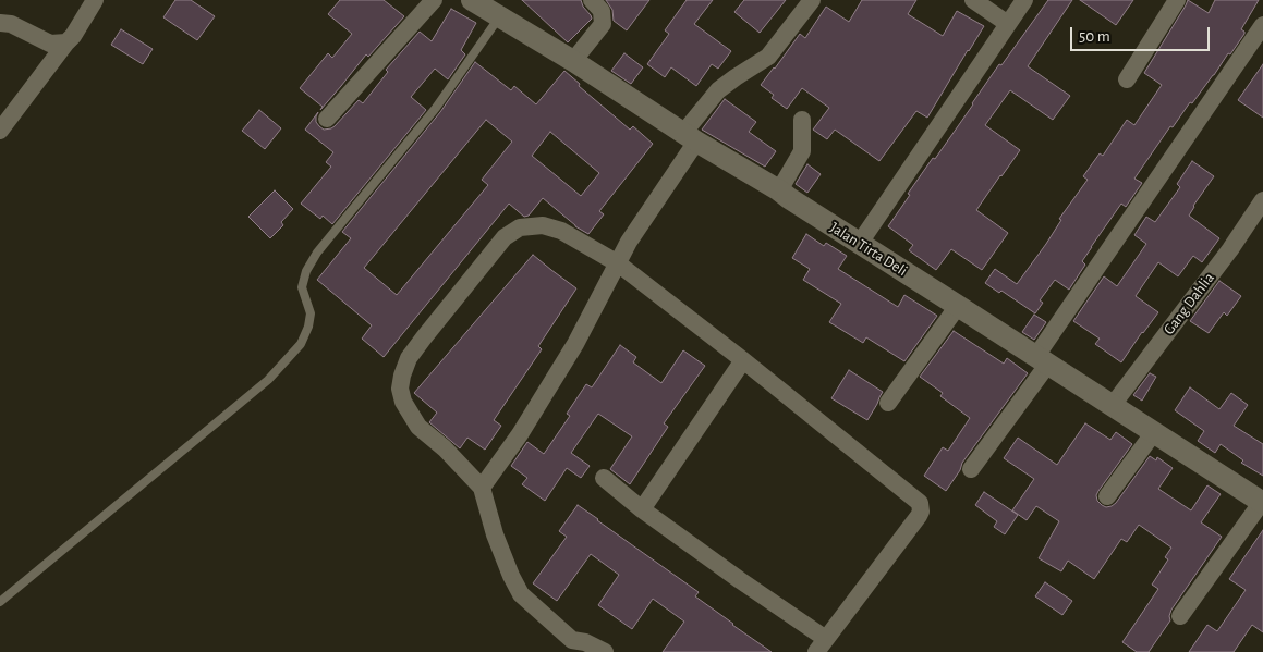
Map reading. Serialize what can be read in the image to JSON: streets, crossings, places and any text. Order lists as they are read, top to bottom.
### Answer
{
  "streets": {
    "street": ["Jalan Tirta Deli", "Gang Dahlia"]
  },
  "crossings": [
    ["Jalan Tirta Deli", "Gang Dahlia"]
  ],
  "scale_bar": "50 m"
}
